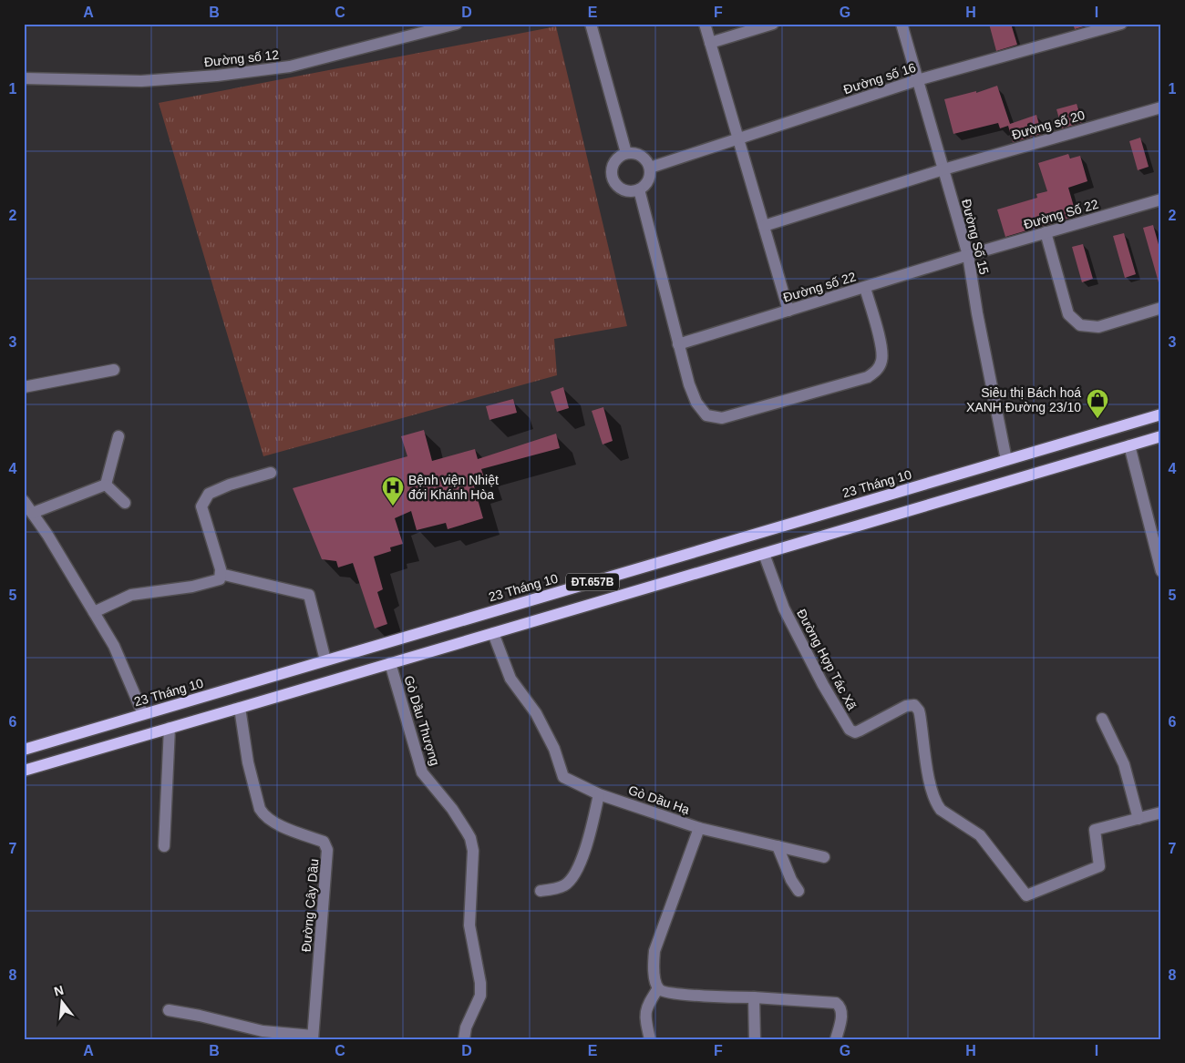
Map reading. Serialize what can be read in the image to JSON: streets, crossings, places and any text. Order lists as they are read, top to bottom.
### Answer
{
  "streets": {
    "main road": ["23 Tháng 10", "ĐT.657B"],
    "street": [
      "Đường số 12",
      "Đường số 16",
      "Đường số 20",
      "Đường Số 22",
      "Đường Số 15",
      "Đường số 22",
      "Đường Hợp Tác Xã",
      "Gò Dầu Thượng",
      "Gò Dầu Hạ",
      "Đường Cây Dầu"
    ]
  },
  "crossings": [
    ["Đường số 16", "Đường Số 15"],
    ["Đường số 20", "Đường Số 15"],
    ["Đường Số 22", "Đường Số 15"],
    ["Đường Số 22", "Đường số 22"],
    ["Đường Số 15", "Đường số 22"],
    ["Đường Số 15", "23 Tháng 10"],
    ["23 Tháng 10", "ĐT.657B"],
    ["ĐT.657B", "Đường Hợp Tác Xã"],
    ["ĐT.657B", "Gò Dầu Thượng"],
    ["ĐT.657B", "Gò Dầu Hạ"],
    ["ĐT.657B", "Đường Cây Dầu"]
  ],
  "places": {
    "shop": ["Siêu thị Bách hoá XANH Đường 23/10"],
    "hospital": ["Bệnh viện Nhiệt đới Khánh Hòa"]
  },
  "north": "top",
  "grid": {
    "columns": [
      "A",
      "B",
      "C",
      "D",
      "E",
      "F",
      "G",
      "H",
      "I"
    ],
    "rows": [
      "1",
      "2",
      "3",
      "4",
      "5",
      "6",
      "7",
      "8"
    ]
  }
}
